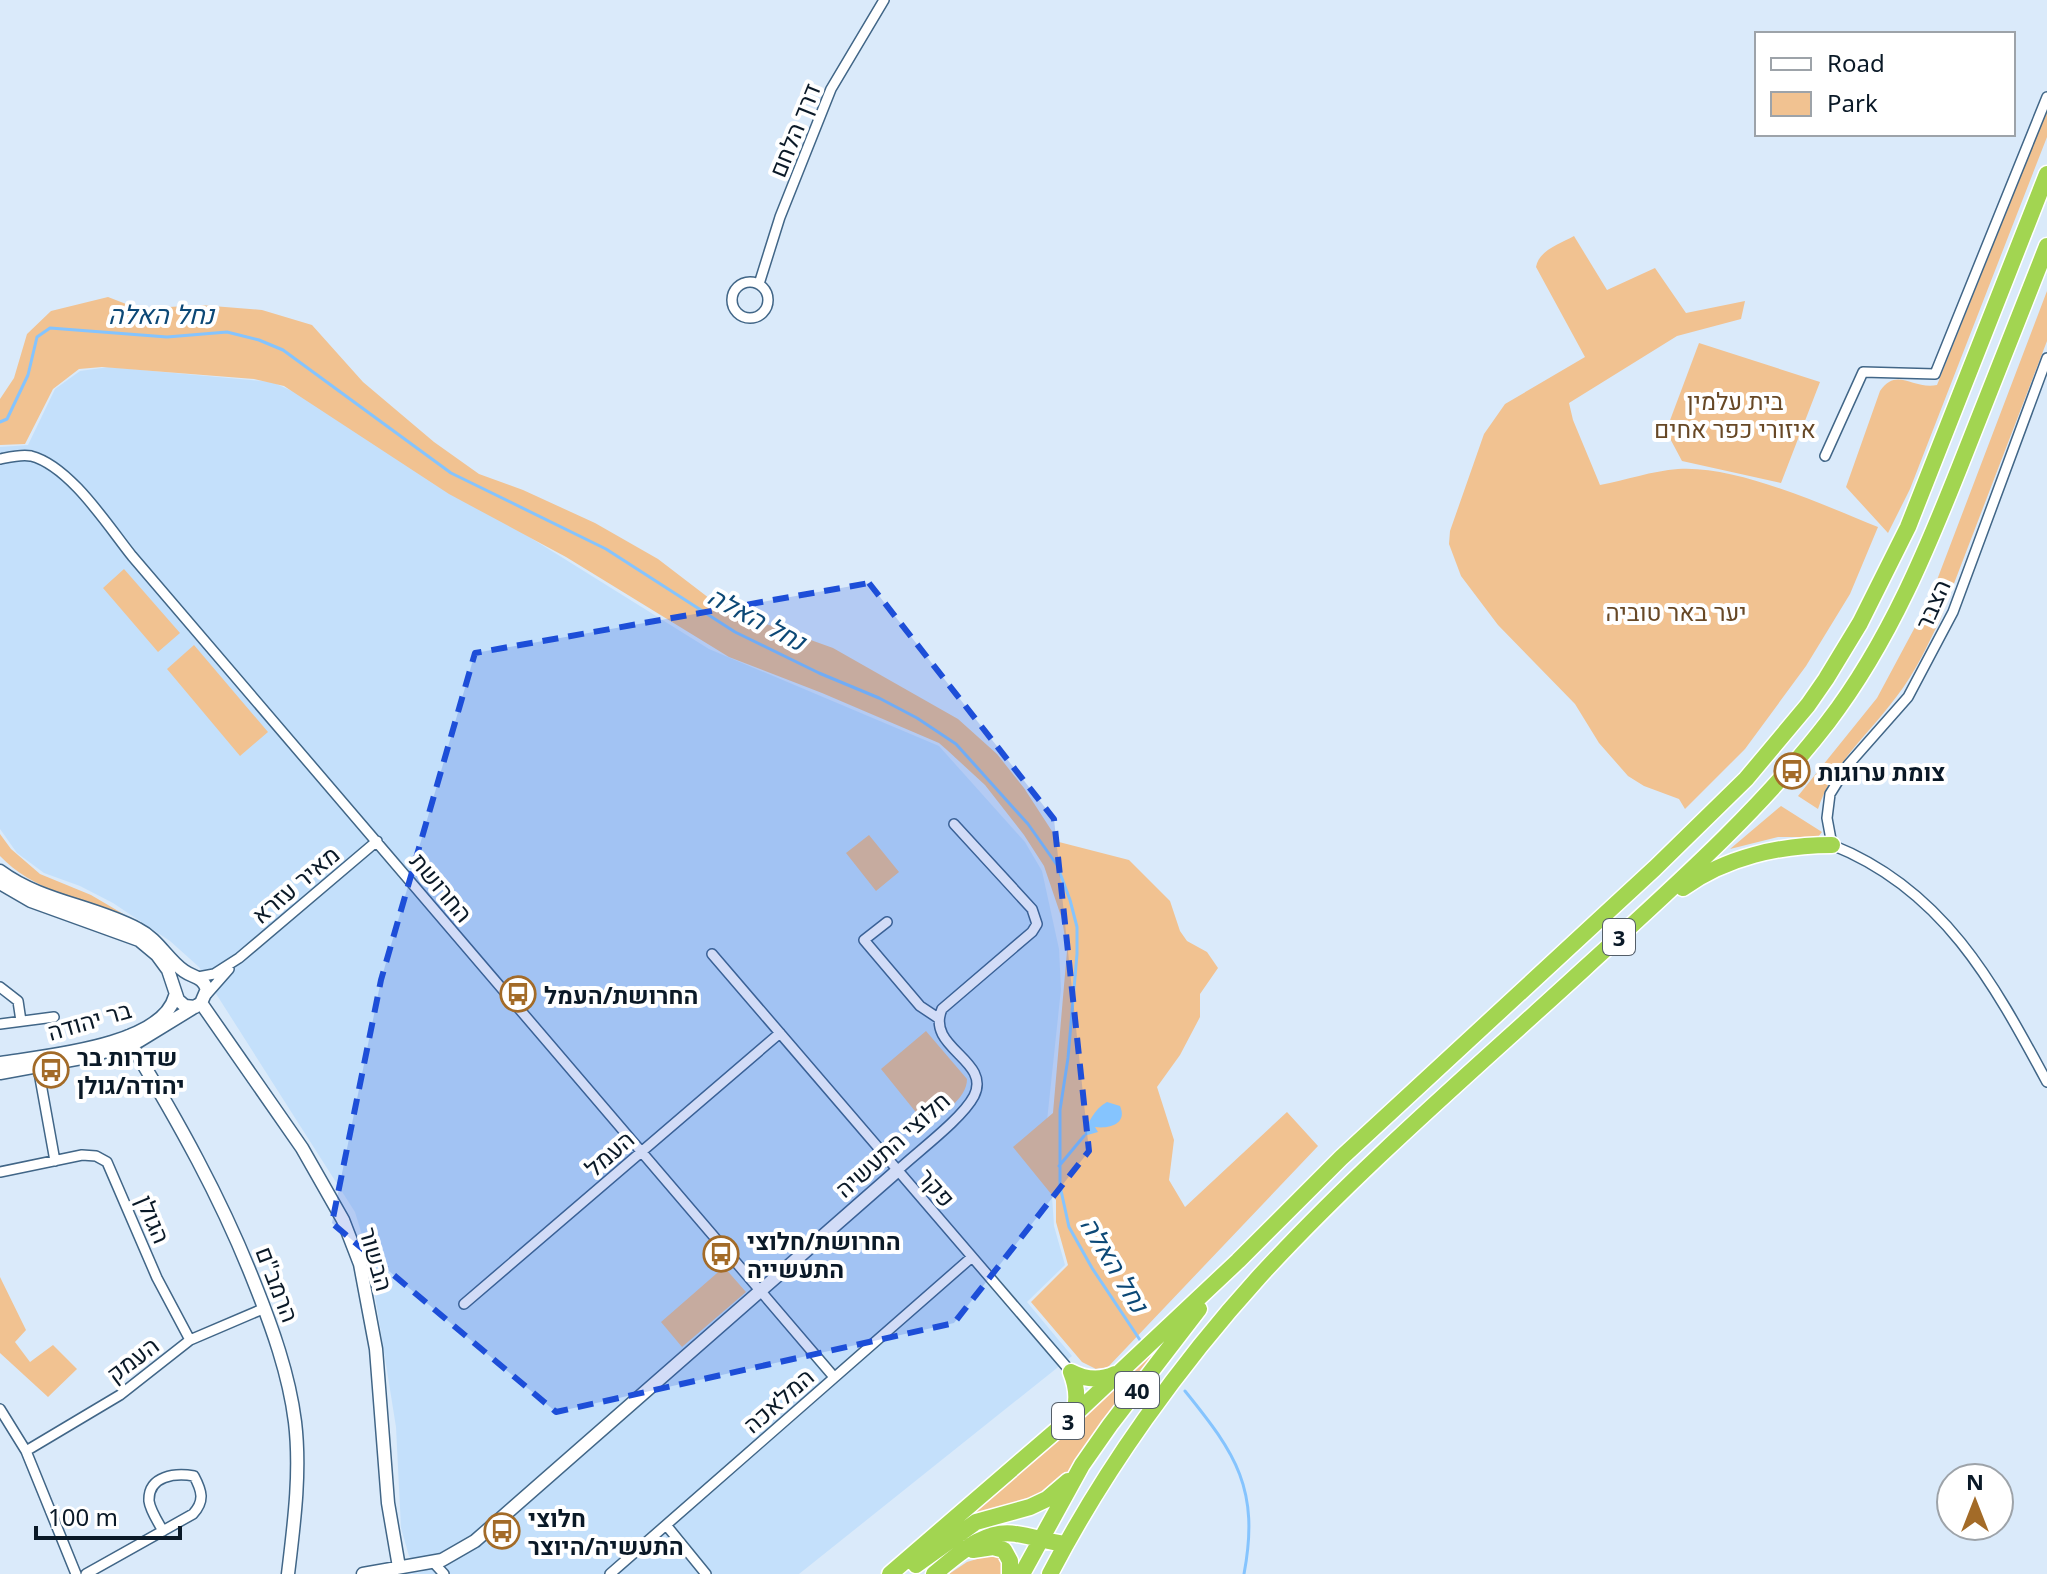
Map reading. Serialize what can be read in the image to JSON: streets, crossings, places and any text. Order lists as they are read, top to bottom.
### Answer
{
  "streets": {
    "highway": ["3", "40"],
    "street": [
      "דרך הלחם",
      "הצבר",
      "מאיר עזרא",
      "החרושת",
      "בר יהודה",
      "חלוצי התעשיה",
      "העמל",
      "פקר",
      "הגולן",
      "הבשור",
      "הרמב\"ם",
      "העמק",
      "המלאכה"
    ]
  },
  "crossings": [
    ["מאיר עזרא", "החרושת"],
    ["מאיר עזרא", "בר יהודה"],
    ["מאיר עזרא", "הבשור"],
    ["החרושת", "חלוצי התעשיה"],
    ["החרושת", "העמל"],
    ["החרושת", "המלאכה"],
    ["3", "40"],
    ["בר יהודה", "הבשור"],
    ["בר יהודה", "הרמב\"ם"],
    ["חלוצי התעשיה", "פקר"],
    ["חלוצי התעשיה", "הבשור"],
    ["העמל", "פקר"],
    ["פקר", "המלאכה"],
    ["הגולן", "העמק"],
    ["הרמב\"ם", "העמק"]
  ],
  "water": ["נחל האלה"],
  "parks": ["בית עלמין איזורי כפר אחים", "יער באר טוביה"],
  "places": {
    "bus stop": [
      "צומת ערוגות",
      "החרושת/העמל",
      "שדרות בר יהודה/גולן",
      "החרושת/חלוצי התעשייה",
      "חלוצי התעשיה/היוצר"
    ]
  },
  "legend": ["Road", "Park"],
  "scale_bar": "100 m",
  "north": "top"
}
